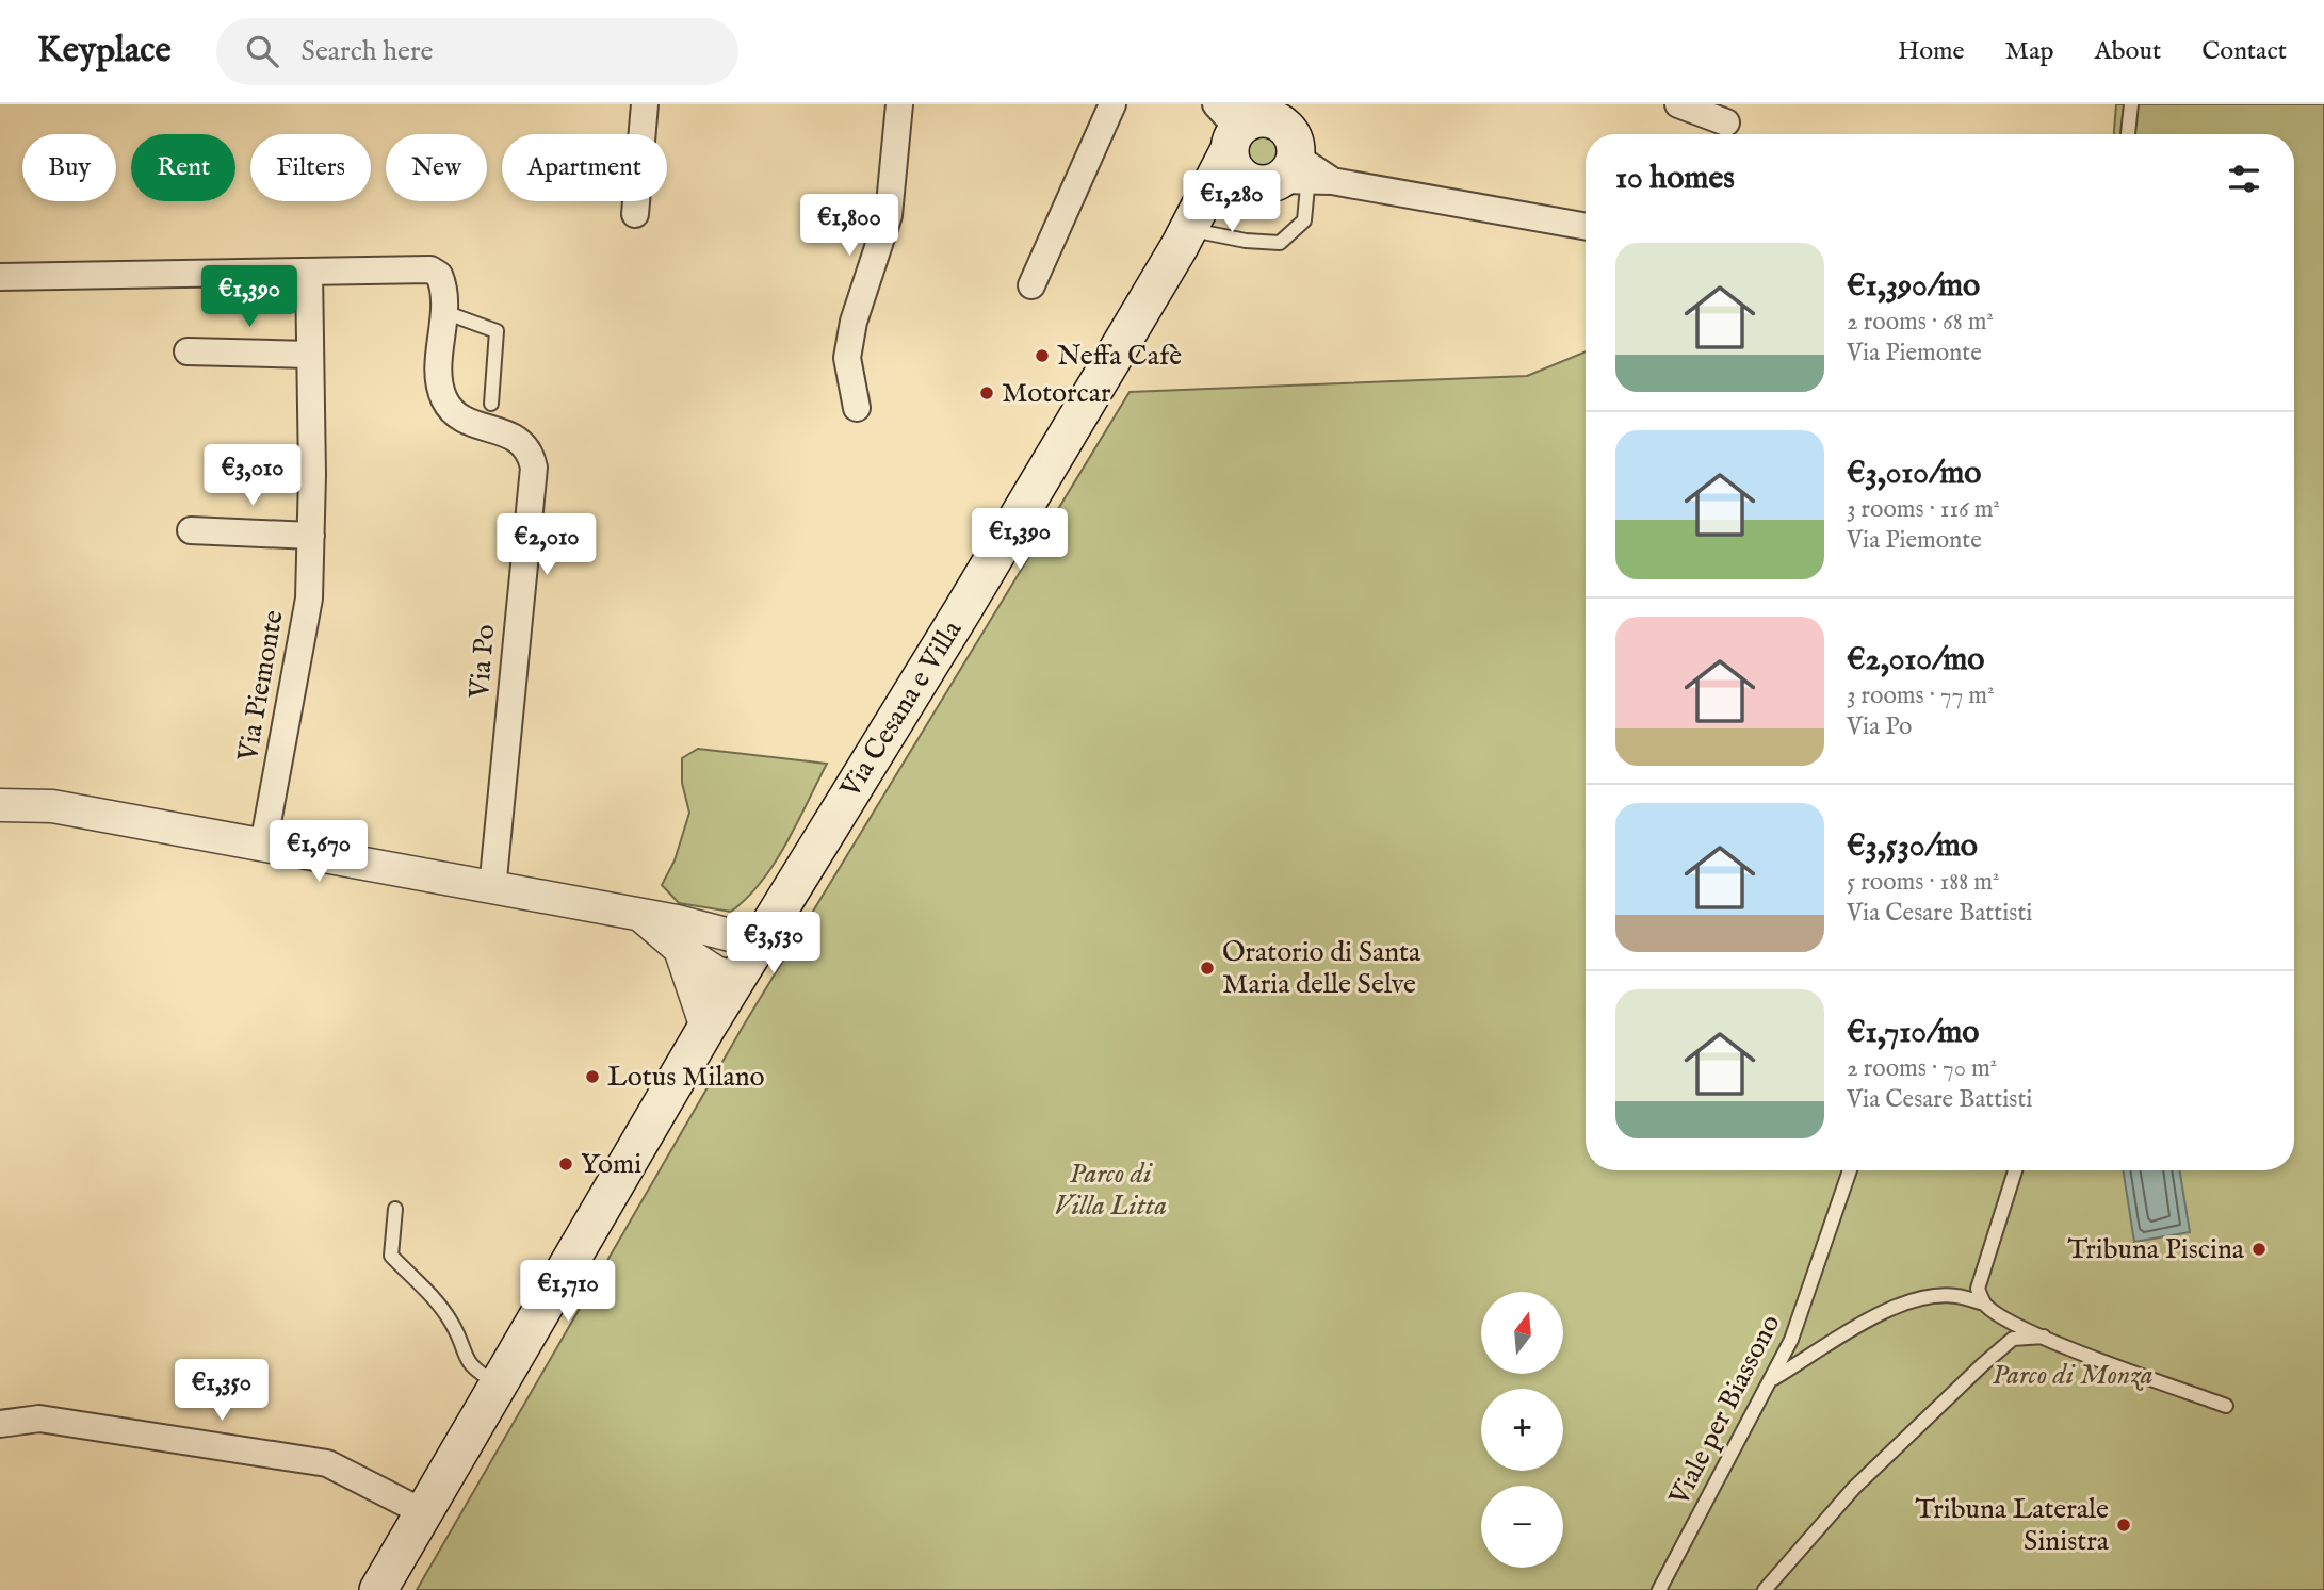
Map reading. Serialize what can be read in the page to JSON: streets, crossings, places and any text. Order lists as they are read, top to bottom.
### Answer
{
  "streets": {
    "main road": ["Via Cesana e Villa"],
    "street": ["Via Po", "Via Piemonte"],
    "lane": ["Viale per Biassono"]
  },
  "crossings": [
    ["Via Po", "Via Piemonte"]
  ],
  "parks": ["Parco di Villa Litta", "Parco di Monza"],
  "places": [
    "Neffa Cafè",
    "Motorcar",
    "Oratorio di Santa Maria delle Selve",
    "Lotus Milano",
    "Yomi",
    "Tribuna Piscina",
    "Tribuna Laterale Sinistra"
  ],
  "north": "top",
  "page": {
    "header": "Keyplace",
    "search": "Search here",
    "nav": [
      "Home",
      "Map",
      "About",
      "Contact"
    ],
    "chip": [
      "Buy",
      "Rent",
      "Filters",
      "New",
      "Apartment"
    ],
    "heading": "10 homes",
    "price": [
      "€1,280",
      "€1,800",
      "€1,390",
      "€3,010",
      "€1,390",
      "€2,010",
      "€1,670",
      "€3,530",
      "€1,710",
      "€1,350"
    ],
    "list": [
      {
        "name": "€1,390/mo",
        "note": "2 rooms · 68 m² · Via Piemonte"
      },
      {
        "name": "€3,010/mo",
        "note": "3 rooms · 116 m² · Via Piemonte"
      },
      {
        "name": "€2,010/mo",
        "note": "3 rooms · 77 m² · Via Po"
      },
      {
        "name": "€3,530/mo",
        "note": "5 rooms · 188 m² · Via Cesare Battisti"
      },
      {
        "name": "€1,710/mo",
        "note": "2 rooms · 70 m² · Via Cesare Battisti"
      }
    ],
    "map_buttons": ["+", "−"]
  }
}
